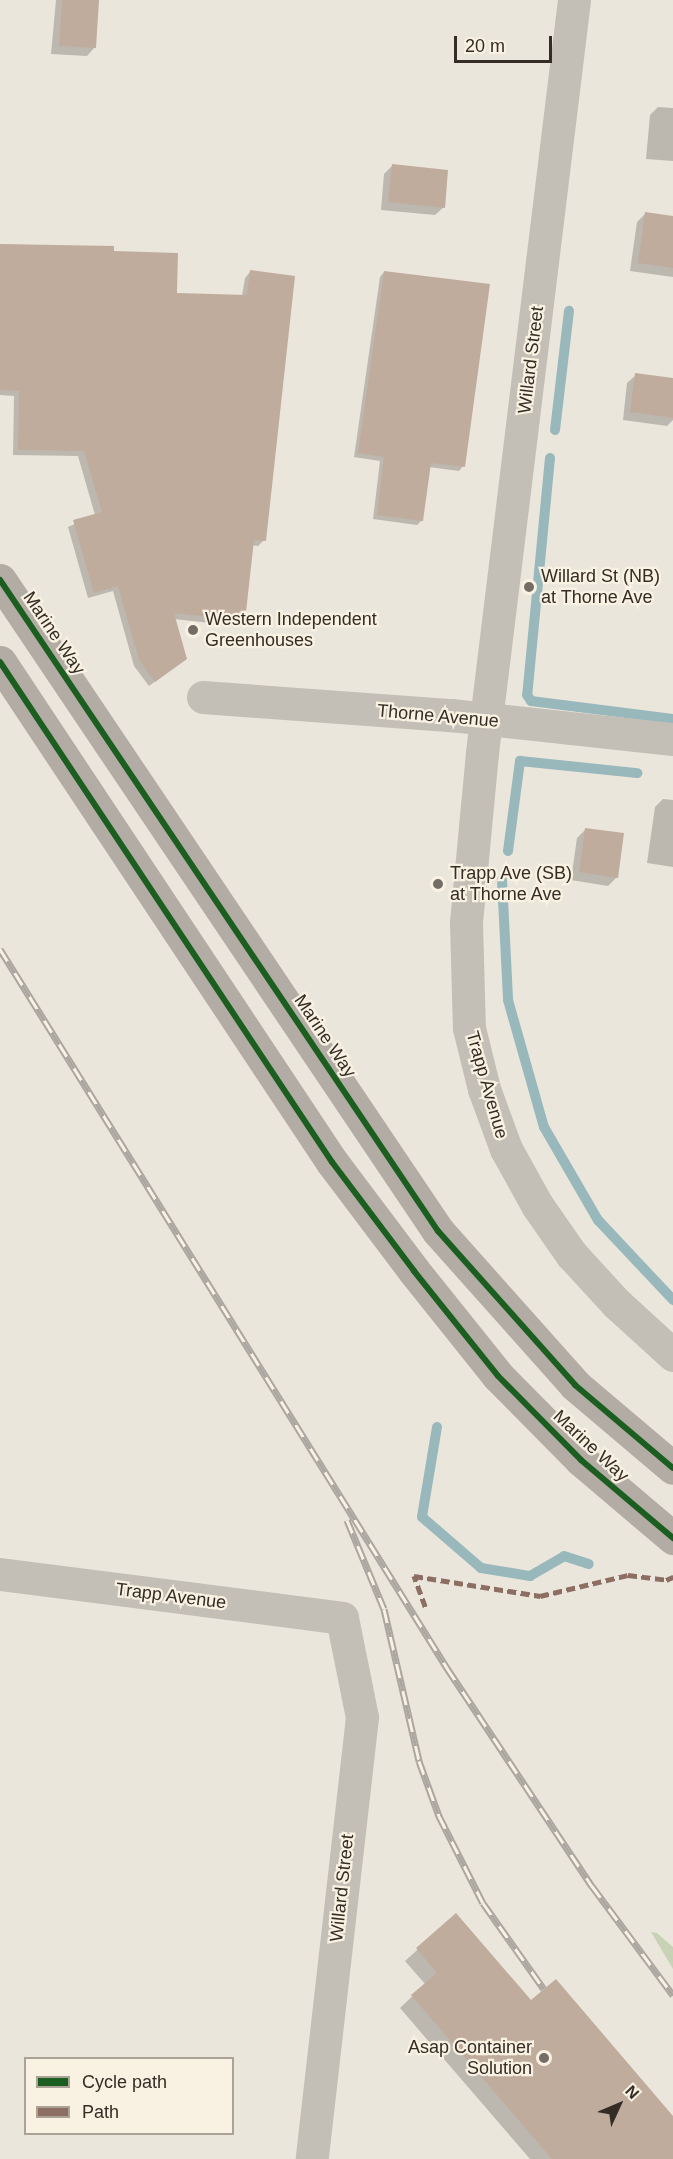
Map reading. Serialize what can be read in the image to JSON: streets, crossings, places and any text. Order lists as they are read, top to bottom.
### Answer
{
  "streets": {
    "main road": ["Marine Way"],
    "street": ["Willard Street", "Thorne Avenue", "Trapp Avenue"]
  },
  "crossings": [
    ["Willard Street", "Thorne Avenue"],
    ["Willard Street", "Trapp Avenue"],
    ["Thorne Avenue", "Trapp Avenue"]
  ],
  "places": [
    "Willard St (NB) at Thorne Ave",
    "Western Independent Greenhouses",
    "Trapp Ave (SB) at Thorne Ave",
    "Asap Container Solution"
  ],
  "legend": ["Cycle path", "Path"],
  "scale_bar": "20 m",
  "north": "top right"
}
